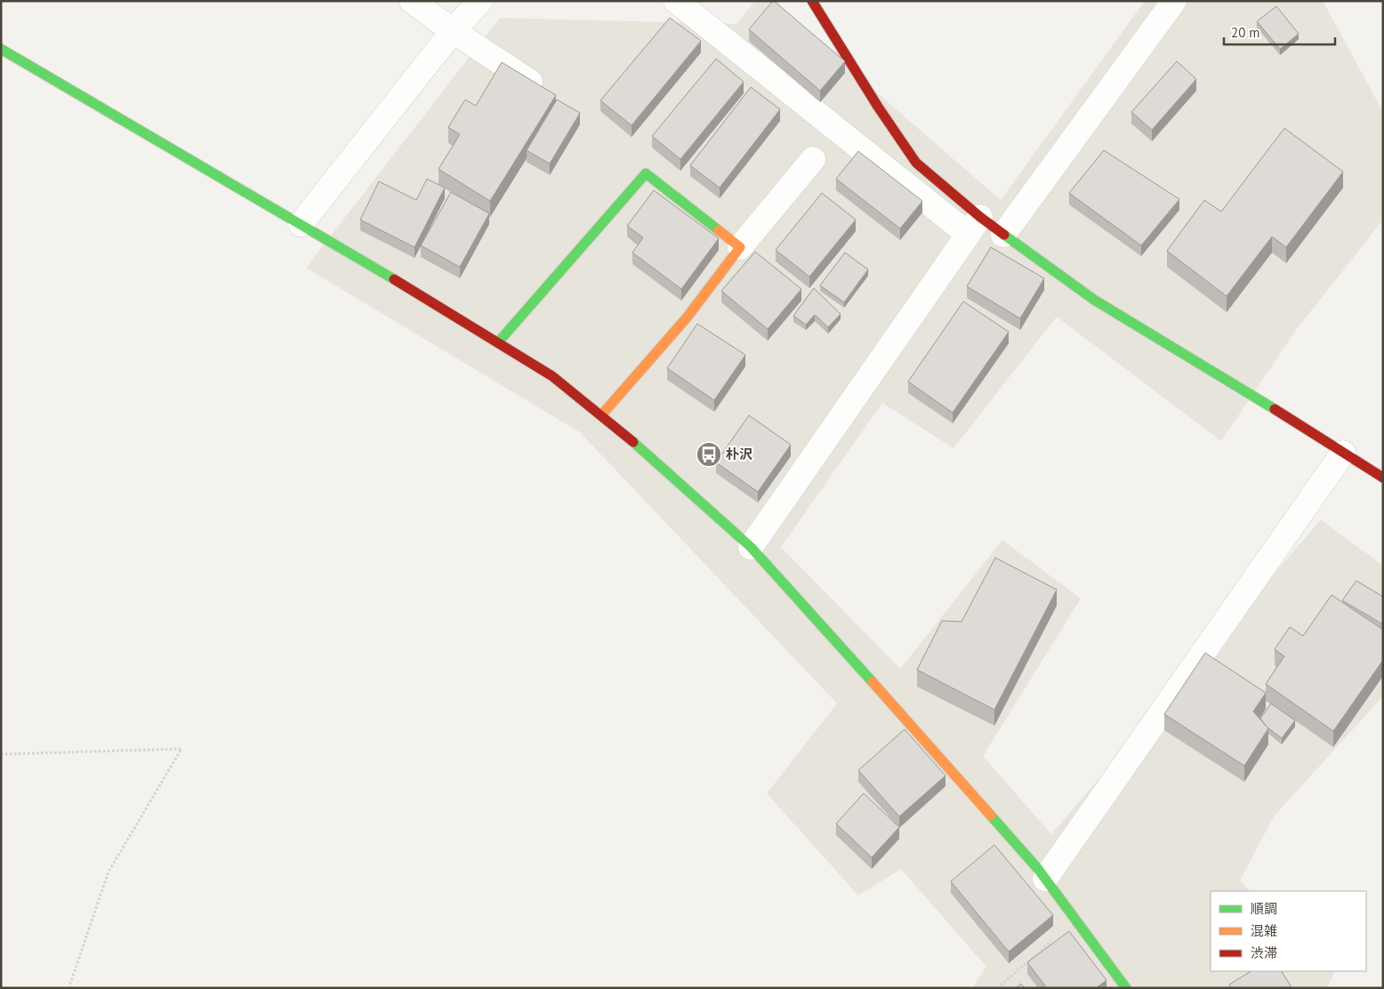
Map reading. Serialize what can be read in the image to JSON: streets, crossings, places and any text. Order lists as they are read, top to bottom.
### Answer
{
  "places": {
    "bus stop": ["朴沢"]
  },
  "legend": ["順調", "混雑", "渋滞"],
  "scale_bar": "20 m"
}
